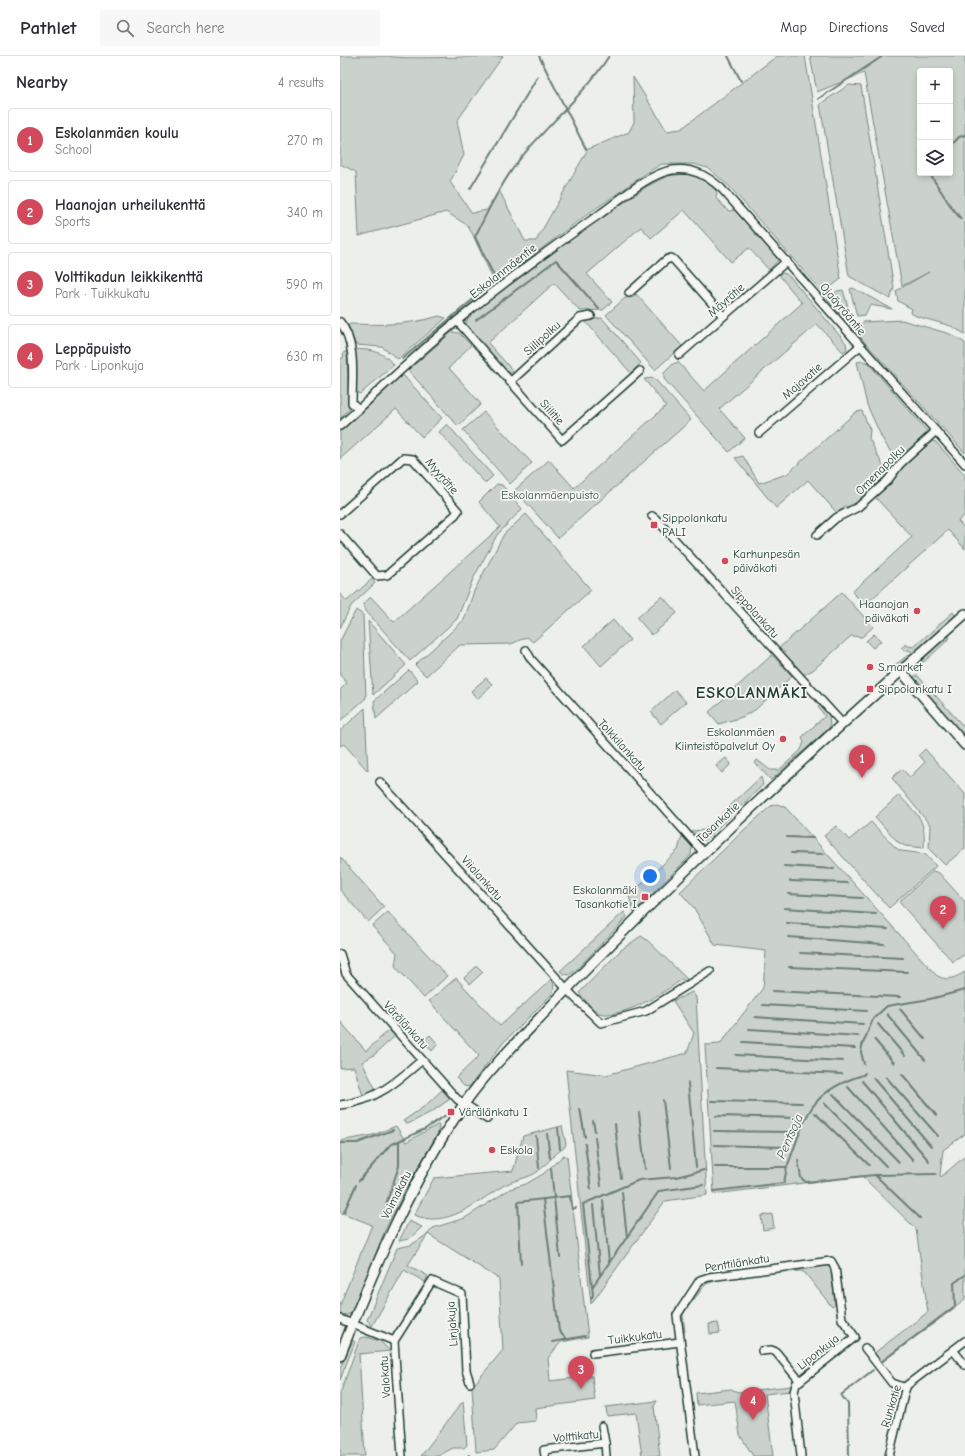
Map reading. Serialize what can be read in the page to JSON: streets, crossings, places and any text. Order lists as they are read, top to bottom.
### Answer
{
  "streets": {
    "street": [
      "Eskolanmäentie",
      "Mäyrätie",
      "Ojaäyrääntie",
      "Siilipolku",
      "Majavatie",
      "Siilitie",
      "Omenapolku",
      "Myyrätie",
      "Sippolankatu",
      "Tolkkilankatu",
      "Tasankotie",
      "Viialankatu",
      "Värälänkatu",
      "Voimakatu",
      "Penttilänkatu",
      "Linjakuja",
      "Tuikkukatu",
      "Liponkuja",
      "Valokatu",
      "Runkotie",
      "Volttikatu"
    ]
  },
  "crossings": [
    ["Eskolanmäentie", "Ojaäyrääntie"],
    ["Eskolanmäentie", "Siilitie"],
    ["Mäyrätie", "Ojaäyrääntie"],
    ["Ojaäyrääntie", "Majavatie"],
    ["Ojaäyrääntie", "Omenapolku"],
    ["Siilipolku", "Siilitie"],
    ["Sippolankatu", "Tasankotie"],
    ["Tolkkilankatu", "Tasankotie"],
    ["Tasankotie", "Viialankatu"],
    ["Tasankotie", "Voimakatu"],
    ["Värälänkatu", "Voimakatu"],
    ["Voimakatu", "Valokatu"],
    ["Penttilänkatu", "Tuikkukatu"],
    ["Penttilänkatu", "Liponkuja"],
    ["Linjakuja", "Valokatu"]
  ],
  "districts": ["ESKOLANMÄKI"],
  "water": ["Pentsoja"],
  "parks": ["Eskolanmäenpuisto"],
  "places": {
    "transit": [
      "Sippolankatu PALI",
      "Sippolankatu I",
      "Eskolanmäki Tasankotie I",
      "Värälänkatu I"
    ],
    "other": [
      "Karhunpesän päiväkoti",
      "Haanojan päiväkoti",
      "S.market",
      "Eskolanmäen Kiinteistöpalvelut Oy",
      "Eskola"
    ]
  },
  "page": {
    "header": "Pathlet",
    "search": "Search here",
    "nav": ["Map", "Directions", "Saved"],
    "heading": ["Nearby", "4 results"],
    "map_buttons": ["+", "−"],
    "list": [
      {
        "mark": "1",
        "name": "Eskolanmäen koulu",
        "note": "School",
        "value": "270 m"
      },
      {
        "mark": "2",
        "name": "Haanojan urheilukenttä",
        "note": "Sports",
        "value": "340 m"
      },
      {
        "mark": "3",
        "name": "Volttikadun leikkikenttä",
        "note": "Park · Tuikkukatu",
        "value": "590 m"
      },
      {
        "mark": "4",
        "name": "Leppäpuisto",
        "note": "Park · Liponkuja",
        "value": "630 m"
      }
    ],
    "pins": [
      "1",
      "2",
      "3",
      "4"
    ]
  }
}
